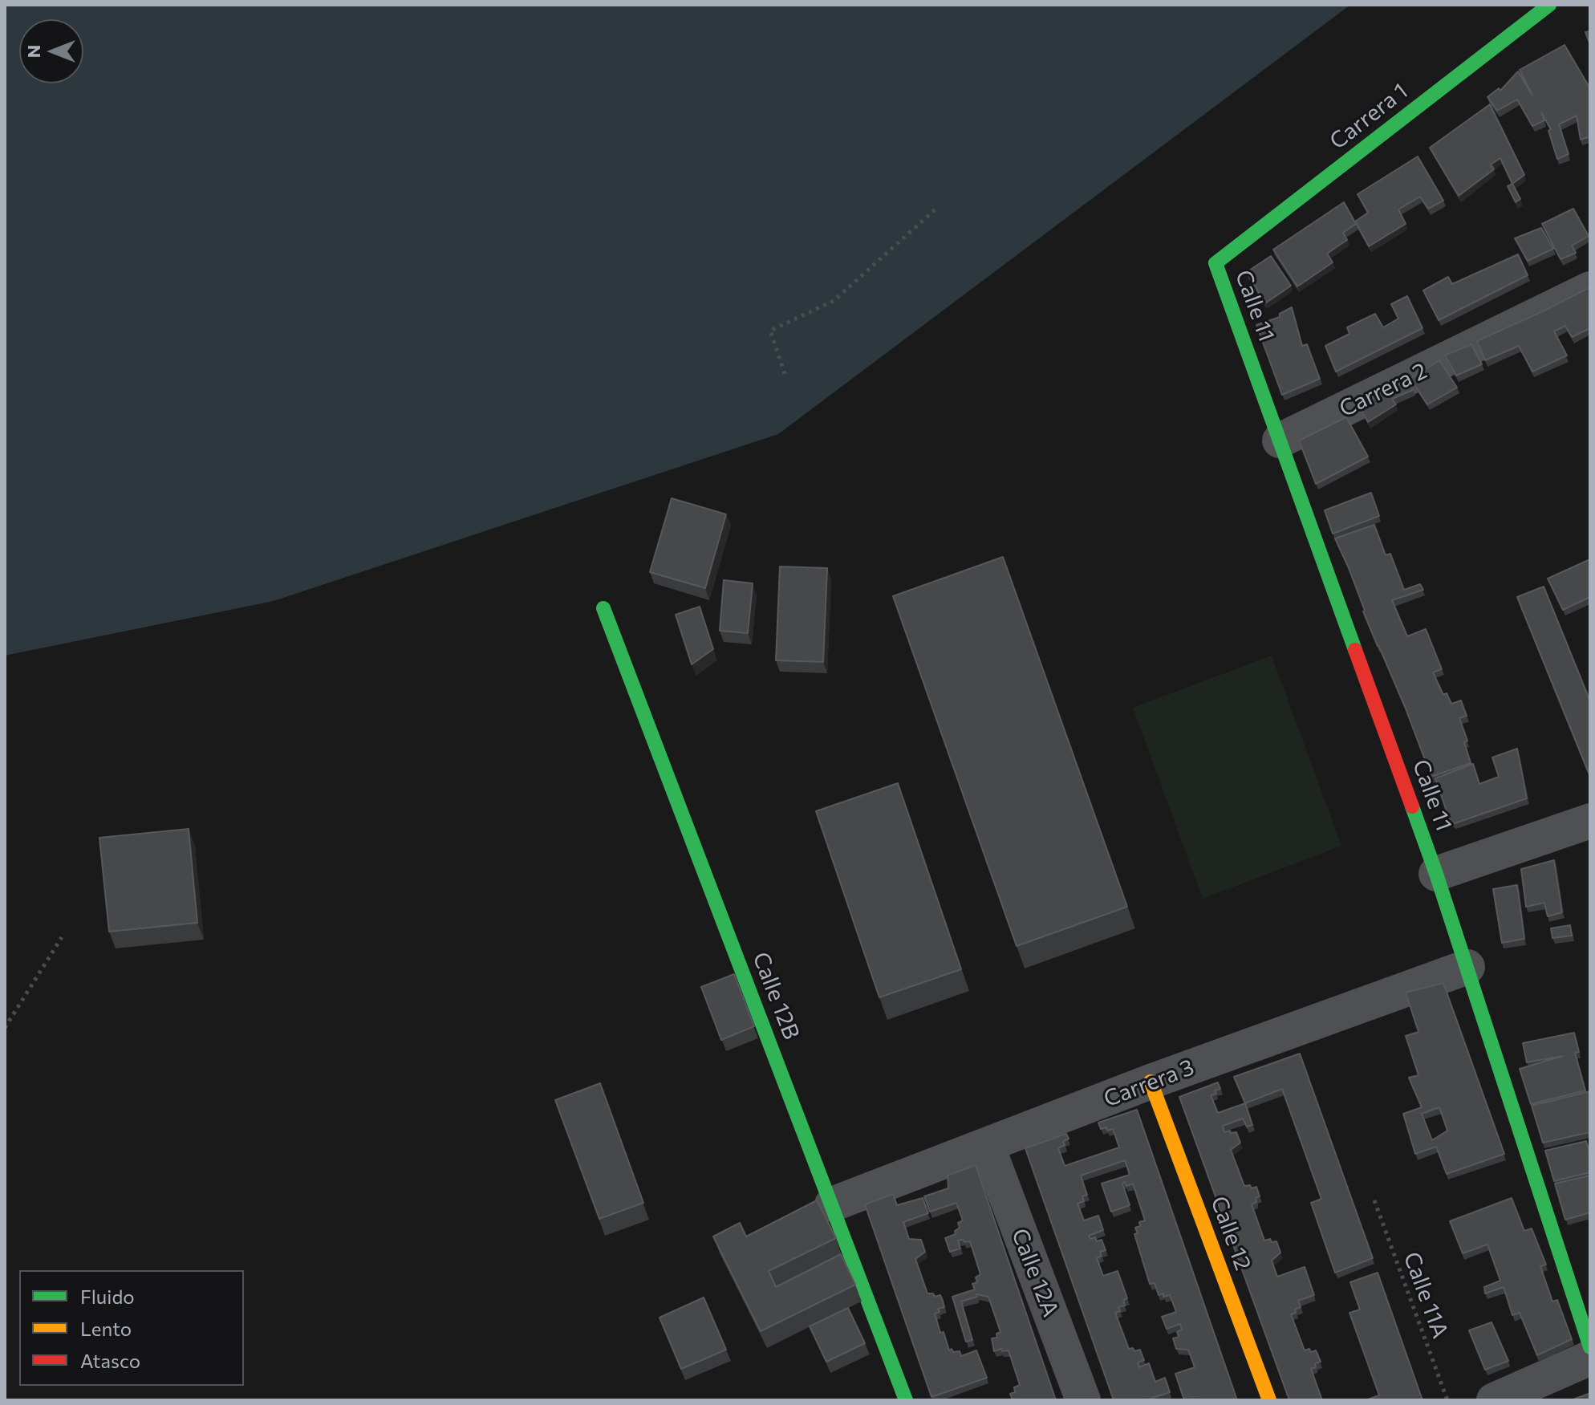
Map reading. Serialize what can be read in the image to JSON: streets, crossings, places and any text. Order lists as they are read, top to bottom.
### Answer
{
  "streets": {
    "street": [
      "Carrera 1",
      "Calle 11",
      "Carrera 2",
      "Calle 12B",
      "Carrera 3",
      "Calle 12",
      "Calle 12A"
    ],
    "path": ["Calle 11A"]
  },
  "crossings": [
    ["Carrera 1", "Calle 11"],
    ["Calle 11", "Carrera 2"],
    ["Calle 11", "Carrera 3"],
    ["Calle 12B", "Carrera 3"],
    ["Carrera 3", "Calle 12"],
    ["Carrera 3", "Calle 12A"]
  ],
  "legend": ["Fluido", "Lento", "Atasco"],
  "north": "left"
}
